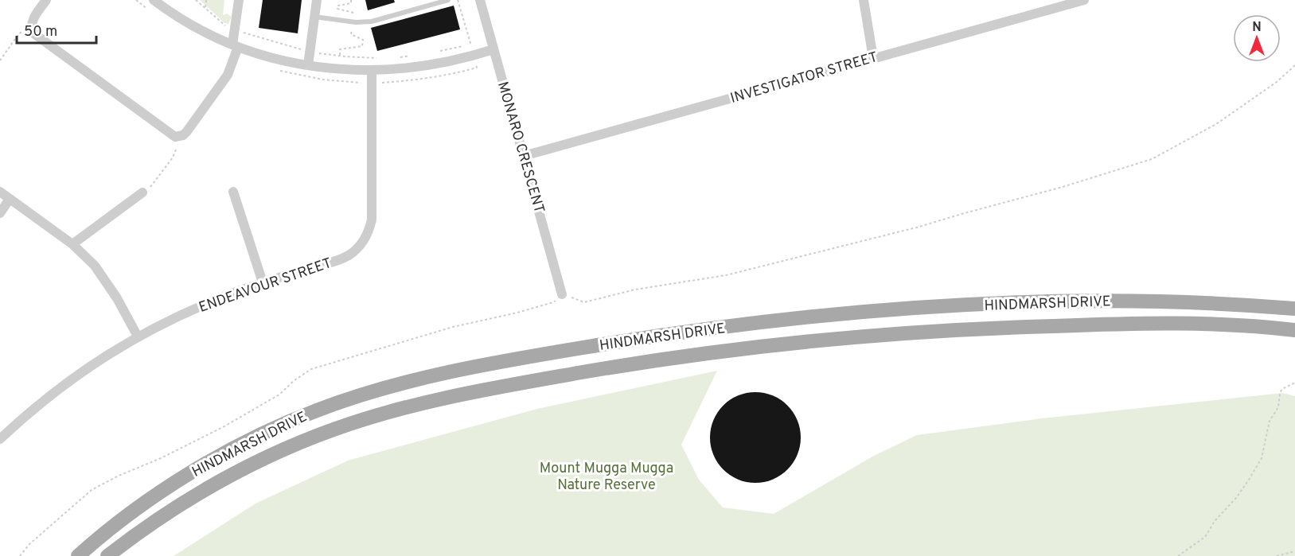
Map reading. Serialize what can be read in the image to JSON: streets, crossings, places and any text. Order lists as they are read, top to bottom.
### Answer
{
  "streets": {
    "main road": ["HINDMARSH DRIVE"],
    "street": ["INVESTIGATOR STREET", "MONARO CRESCENT", "ENDEAVOUR STREET"]
  },
  "crossings": [
    ["INVESTIGATOR STREET", "MONARO CRESCENT"]
  ],
  "parks": ["Mount Mugga Mugga Nature Reserve"],
  "scale_bar": "50 m",
  "north": "top"
}
